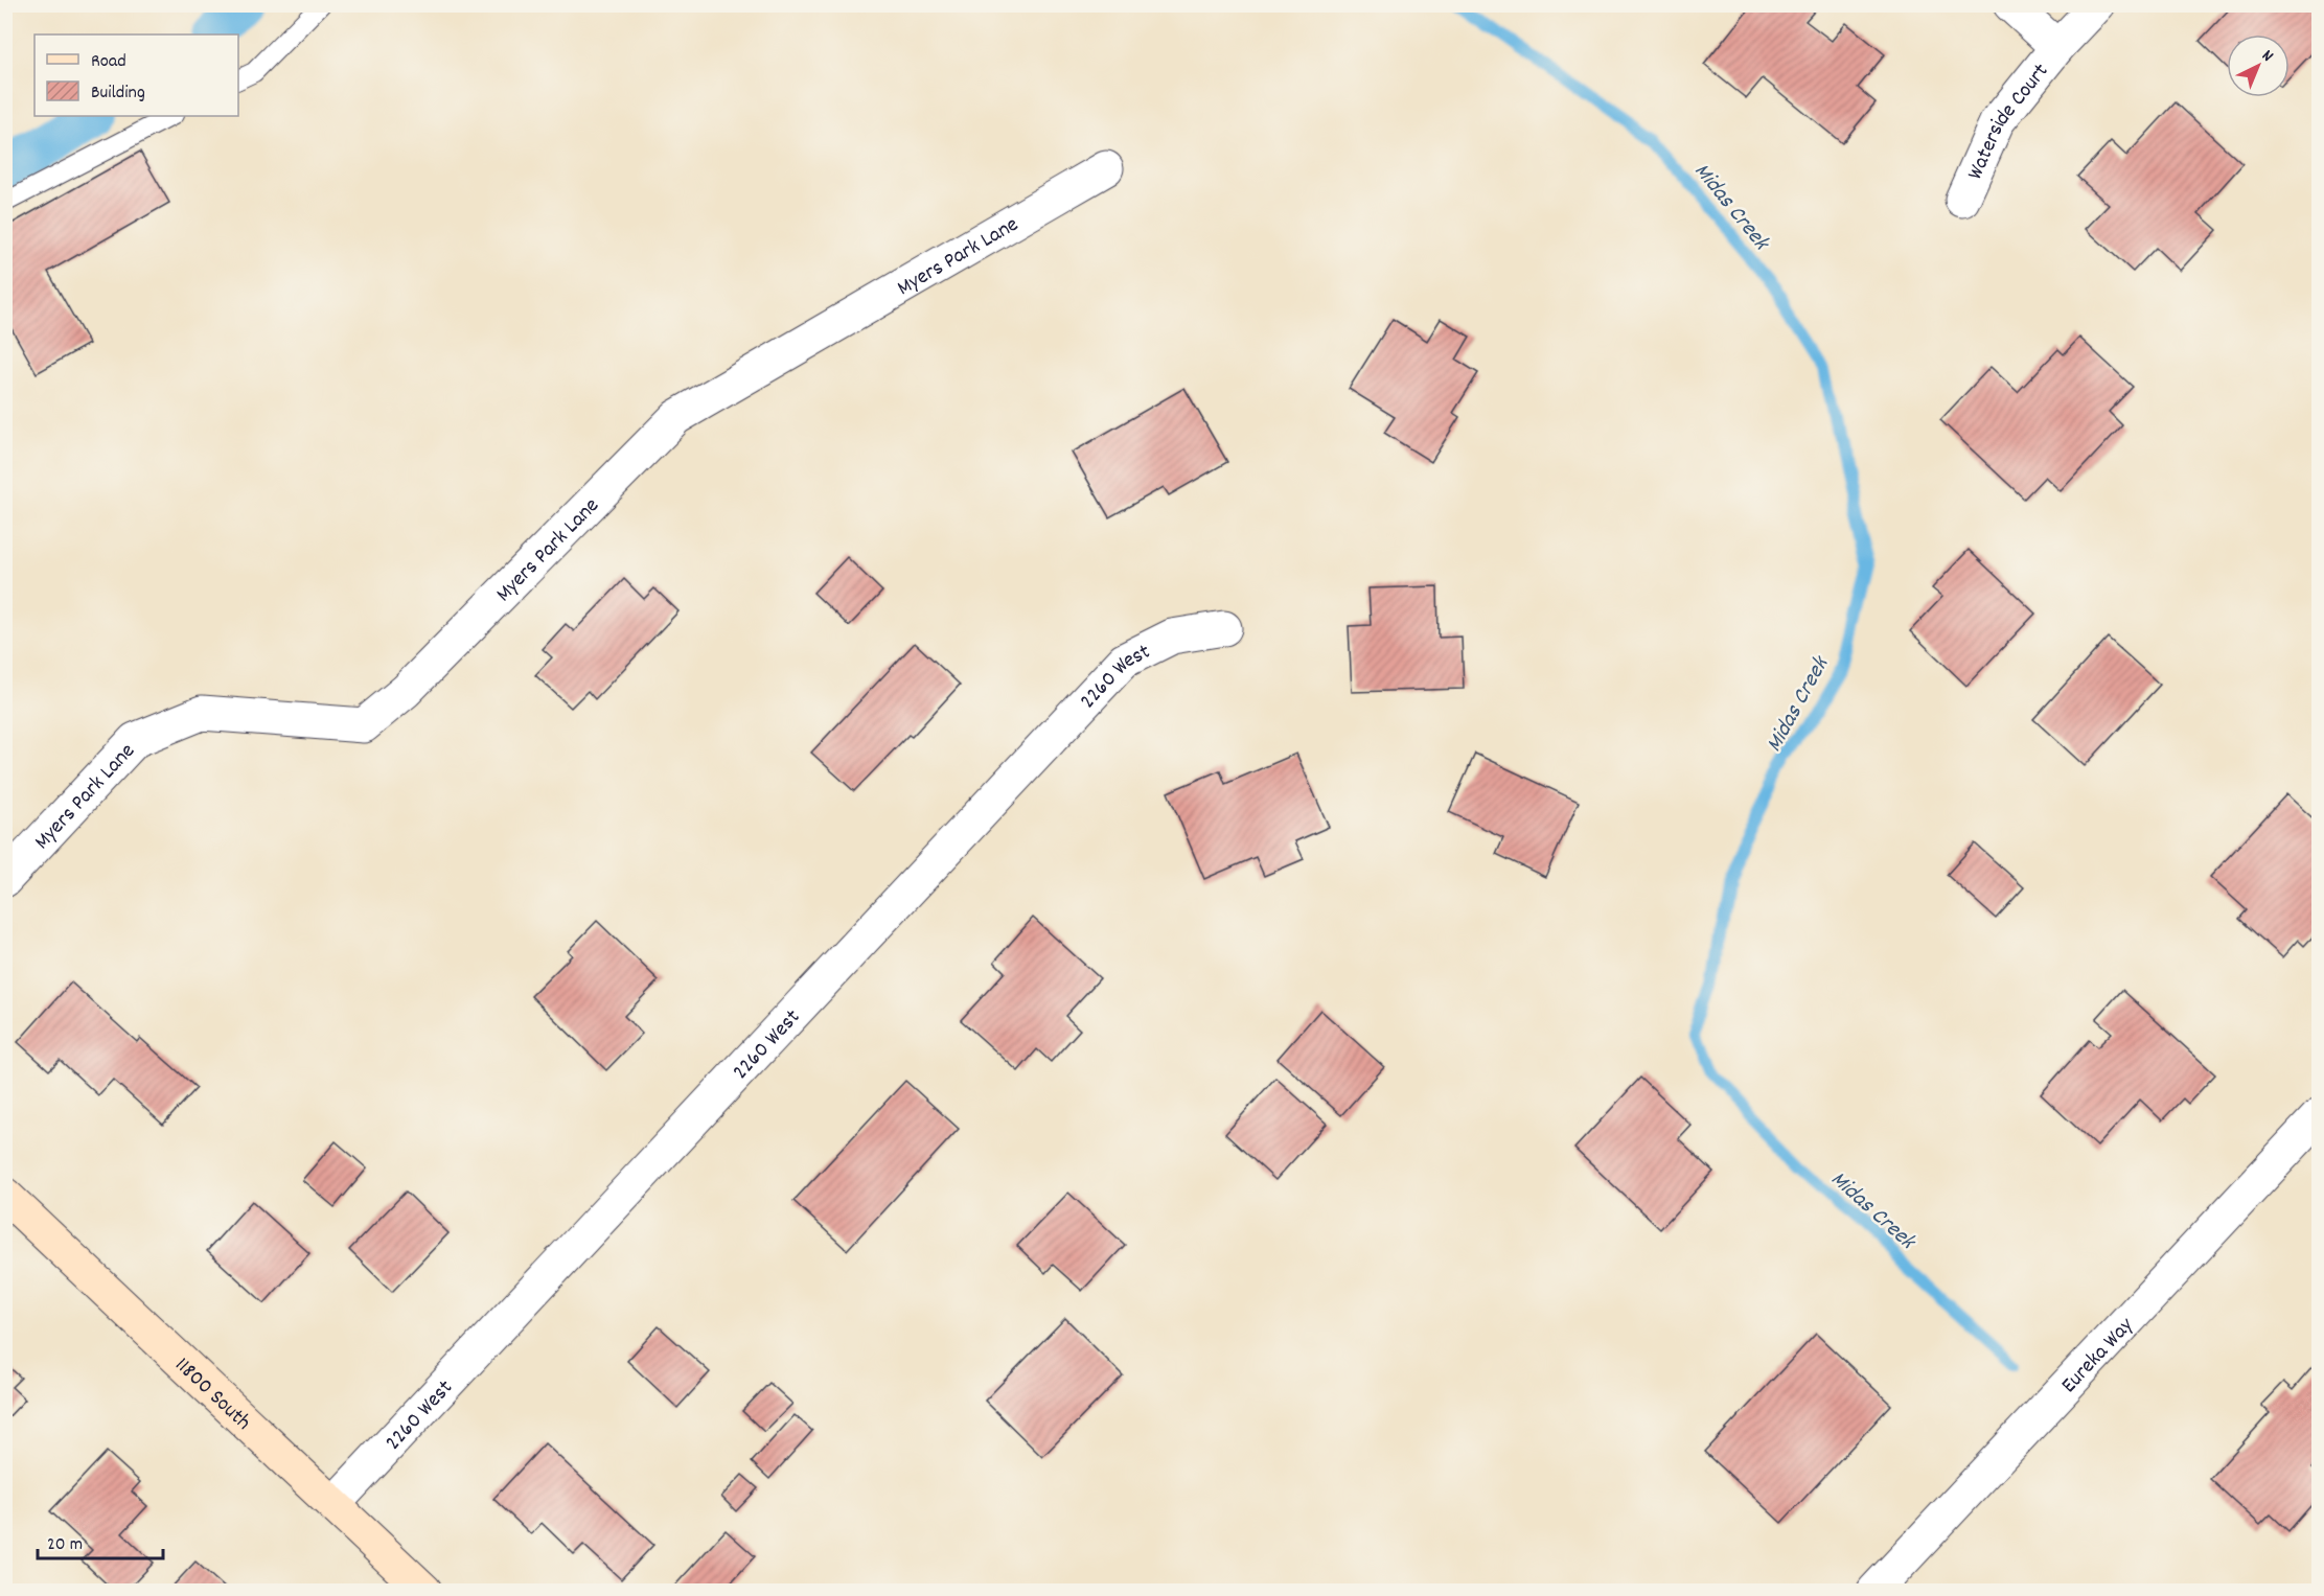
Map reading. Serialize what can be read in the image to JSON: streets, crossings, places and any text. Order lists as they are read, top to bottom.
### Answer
{
  "streets": {
    "main road": ["11800 South"],
    "street": [
      "Waterside Court",
      "Myers Park Lane",
      "2260 West",
      "Eureka Way"
    ]
  },
  "crossings": [
    ["2260 West", "11800 South"]
  ],
  "water": ["Midas Creek"],
  "legend": ["Road", "Building"],
  "scale_bar": "20 m",
  "north": "top right"
}
